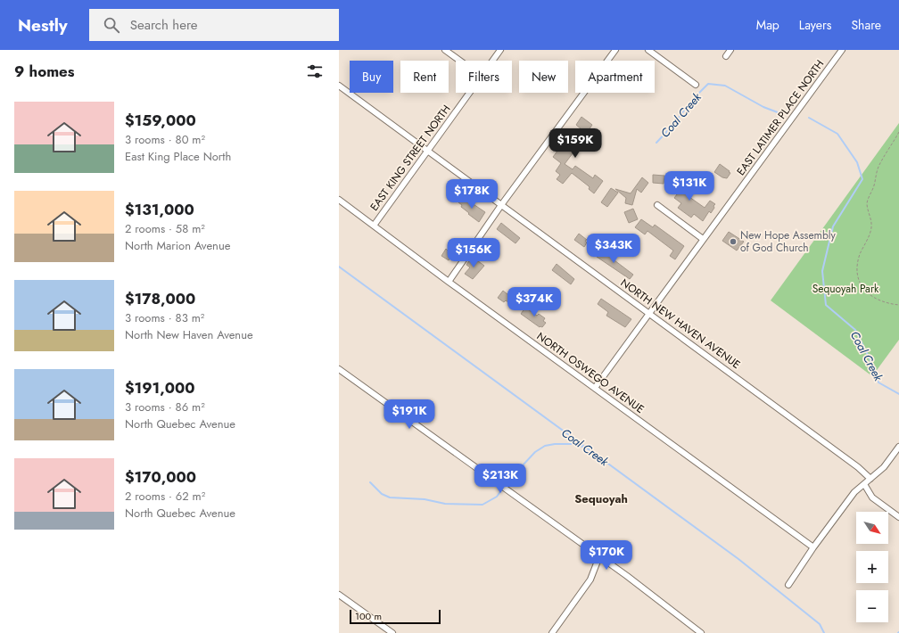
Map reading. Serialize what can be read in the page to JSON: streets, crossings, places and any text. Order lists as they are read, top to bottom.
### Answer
{
  "streets": {
    "street": [
      "EAST LATIMER PLACE NORTH",
      "EAST KING STREET NORTH",
      "NORTH NEW HAVEN AVENUE",
      "NORTH OSWEGO AVENUE"
    ]
  },
  "crossings": [
    ["EAST LATIMER PLACE NORTH", "NORTH NEW HAVEN AVENUE"],
    ["EAST LATIMER PLACE NORTH", "NORTH OSWEGO AVENUE"],
    ["EAST KING STREET NORTH", "NORTH NEW HAVEN AVENUE"],
    ["EAST KING STREET NORTH", "NORTH OSWEGO AVENUE"]
  ],
  "districts": ["Sequoyah"],
  "water": ["Coal Creek"],
  "parks": ["Sequoyah Park"],
  "places": ["New Hope Assembly of God Church"],
  "scale_bar": "100 m",
  "north": "bottom right",
  "page": {
    "header": "Nestly",
    "search": "Search here",
    "nav": ["Map", "Layers", "Share"],
    "heading": "9 homes",
    "chip": [
      "Buy",
      "Rent",
      "Filters",
      "New",
      "Apartment"
    ],
    "list": [
      {
        "name": "$159,000",
        "note": "3 rooms · 80 m² · East King Place North"
      },
      {
        "name": "$131,000",
        "note": "2 rooms · 58 m² · North Marion Avenue"
      },
      {
        "name": "$178,000",
        "note": "3 rooms · 83 m² · North New Haven Avenue"
      },
      {
        "name": "$191,000",
        "note": "3 rooms · 86 m² · North Quebec Avenue"
      },
      {
        "name": "$170,000",
        "note": "2 rooms · 62 m² · North Quebec Avenue"
      }
    ],
    "price": [
      "$159K",
      "$131K",
      "$178K",
      "$343K",
      "$156K",
      "$374K",
      "$191K",
      "$213K",
      "$170K"
    ],
    "map_buttons": ["+", "−"],
    "scale": "100 m"
  }
}
